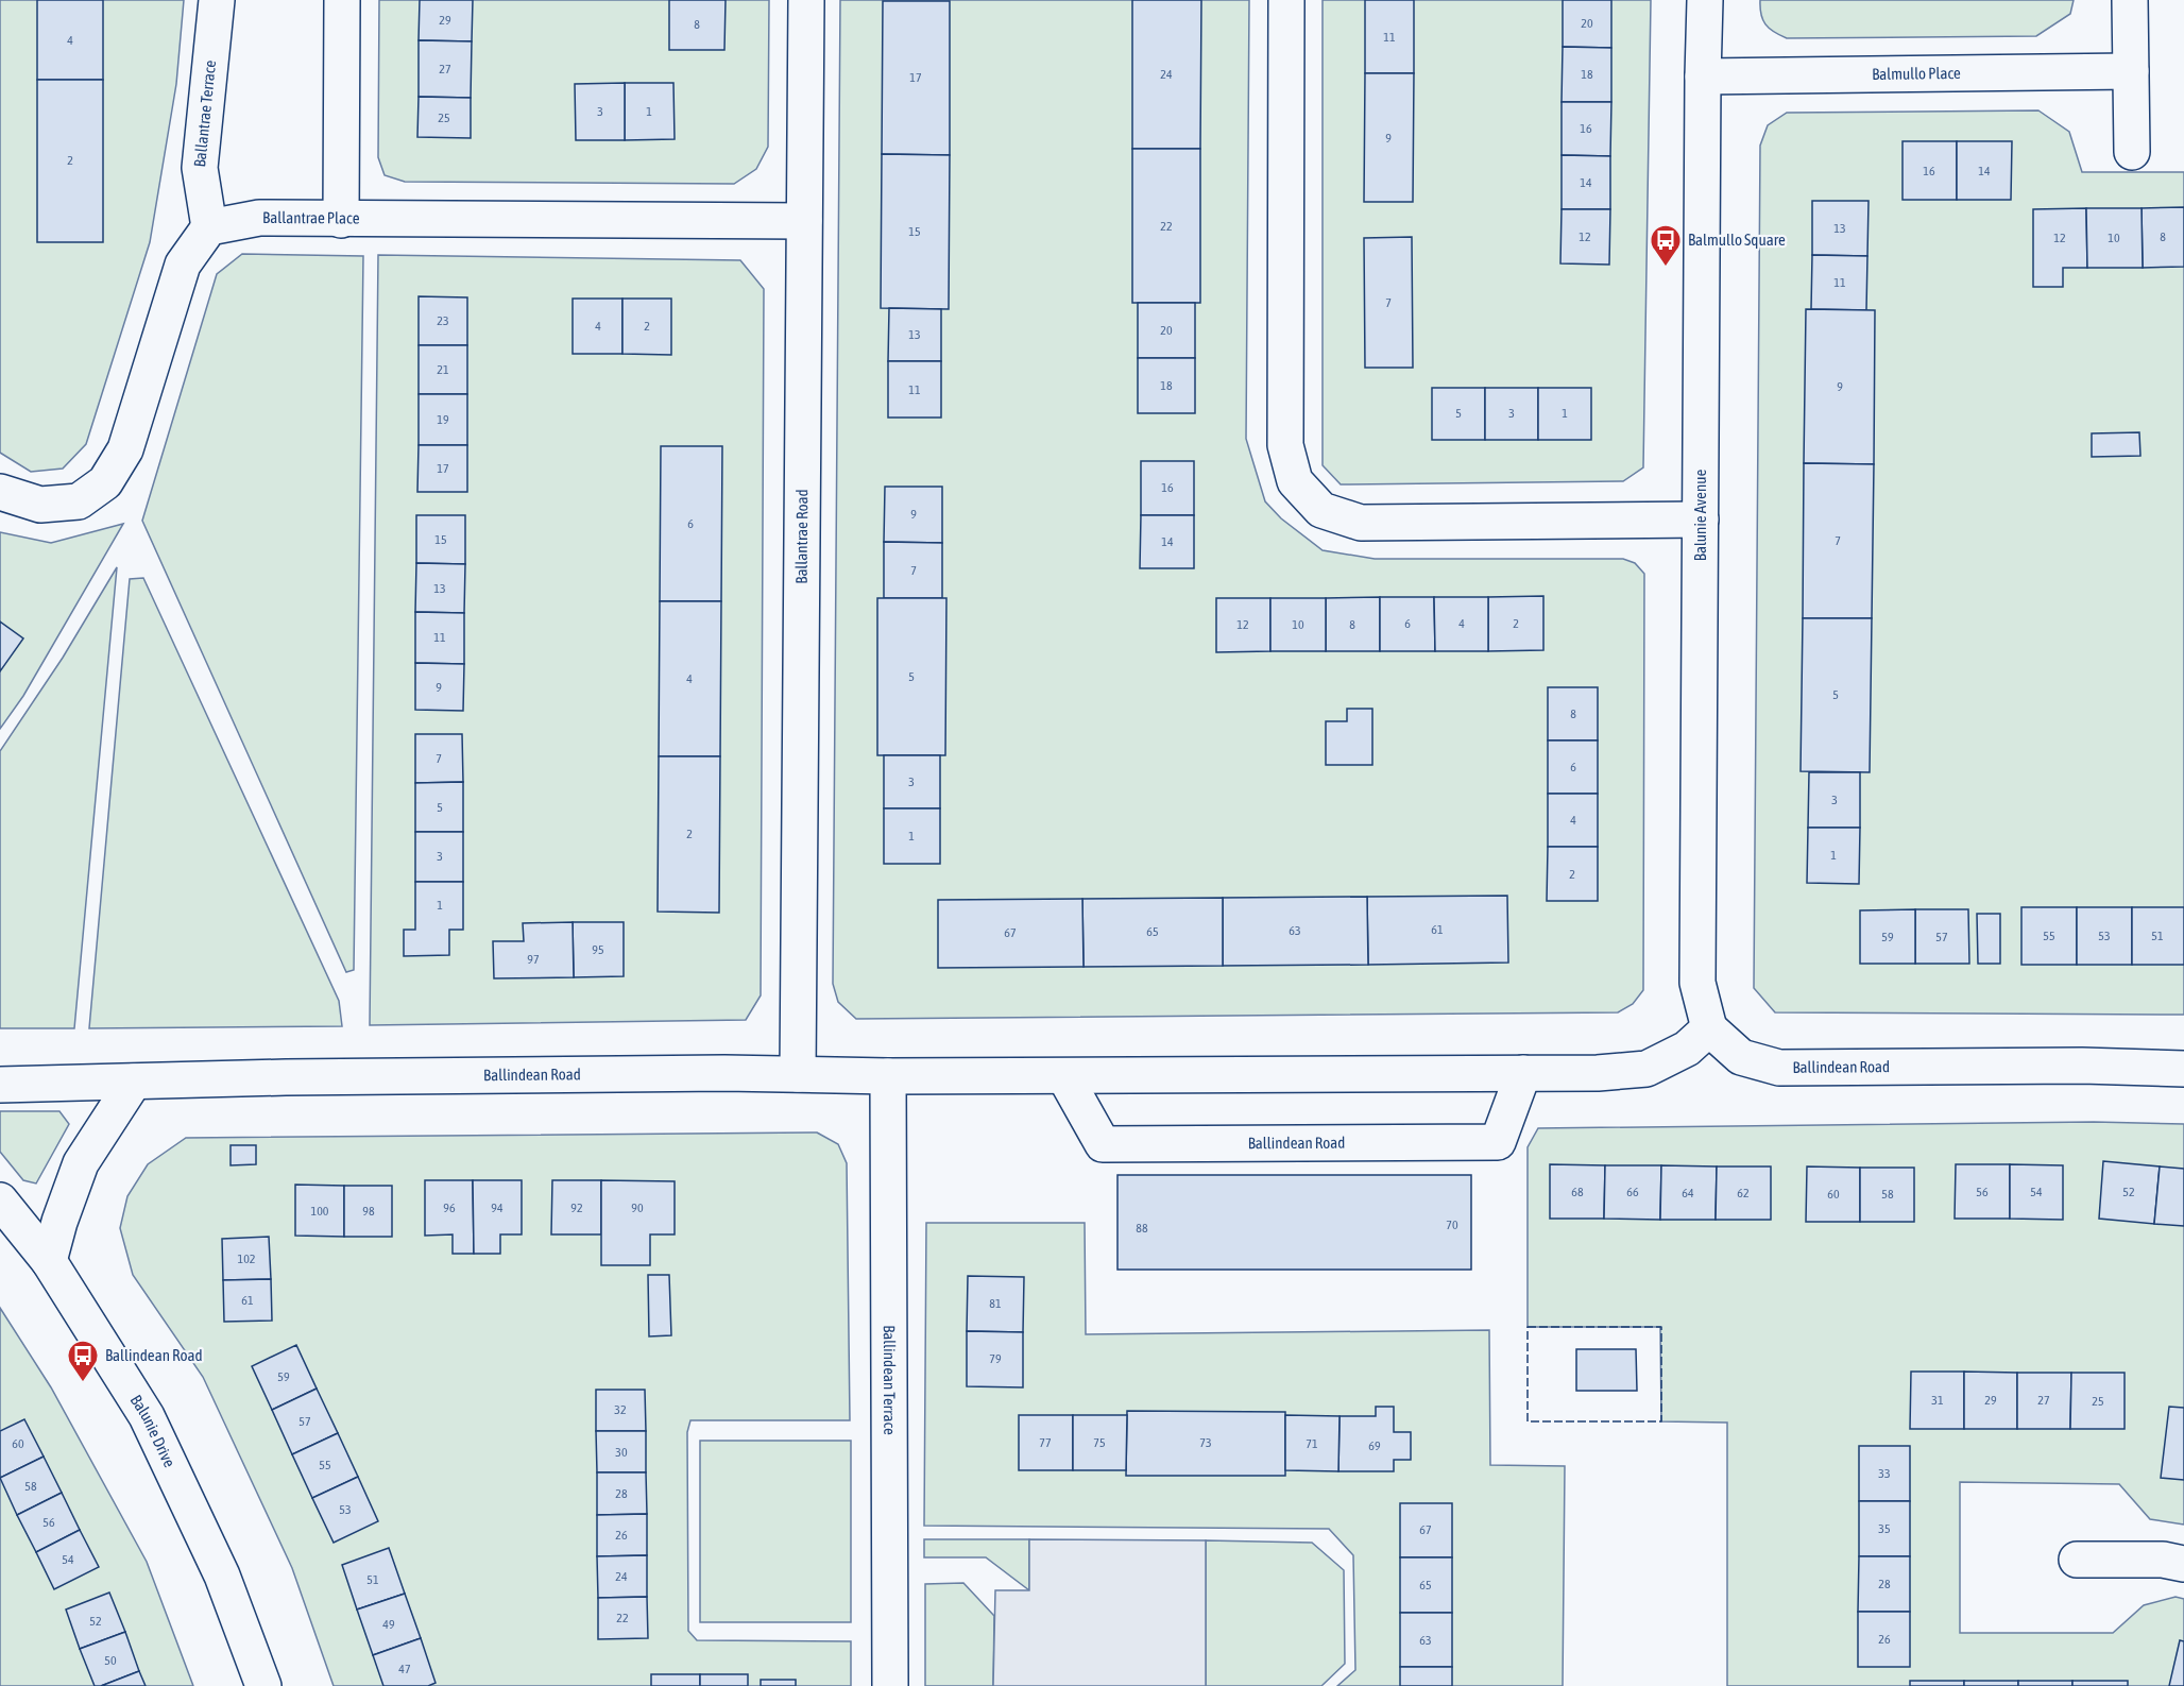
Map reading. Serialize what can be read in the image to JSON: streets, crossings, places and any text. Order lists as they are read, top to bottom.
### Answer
{
  "streets": {
    "street": [
      "Balmullo Place",
      "Ballantrae Terrace",
      "Ballantrae Place",
      "Balunie Avenue",
      "Ballantrae Road",
      "Ballindean Road",
      "Ballindean Terrace",
      "Balunie Drive"
    ]
  },
  "crossings": [
    ["Balmullo Place", "Balunie Avenue"],
    ["Ballantrae Terrace", "Ballantrae Place"],
    ["Ballantrae Place", "Ballantrae Road"],
    ["Balunie Avenue", "Ballindean Road"],
    ["Ballantrae Road", "Ballindean Road"],
    ["Ballindean Road", "Ballindean Terrace"]
  ],
  "places": {
    "bus stop": ["Balmullo Square", "Ballindean Road"]
  },
  "house_numbers": [
    "29",
    "20",
    "8",
    "11",
    "4",
    "27",
    "24",
    "18",
    "17",
    "3",
    "1",
    "25",
    "16",
    "9",
    "2",
    "16",
    "14",
    "14",
    "22",
    "13",
    "15",
    "12",
    "8",
    "12",
    "10",
    "11",
    "7",
    "23",
    "4",
    "2",
    "20",
    "13",
    "21",
    "18",
    "9",
    "11",
    "5",
    "3",
    "1",
    "19",
    "17",
    "16",
    "9",
    "6",
    "15",
    "7",
    "14",
    "7",
    "13",
    "6",
    "4",
    "2",
    "12",
    "10",
    "8",
    "11",
    "5",
    "4",
    "9",
    "5",
    "8",
    "7",
    "6",
    "3",
    "3",
    "5",
    "4",
    "2",
    "1",
    "1",
    "3",
    "2",
    "1",
    "61",
    "63",
    "65",
    "67",
    "55",
    "53",
    "51",
    "59",
    "57",
    "95",
    "97",
    "68",
    "66",
    "56",
    "54",
    "52",
    "64",
    "62",
    "60",
    "58",
    "96",
    "94",
    "92",
    "90",
    "100",
    "98",
    "70",
    "88",
    "102",
    "61",
    "81",
    "79",
    "59",
    "31",
    "29",
    "27",
    "25",
    "32",
    "57",
    "77",
    "75",
    "73",
    "60",
    "71",
    "69",
    "30",
    "55",
    "33",
    "58",
    "28",
    "53",
    "56",
    "35",
    "67",
    "26",
    "54",
    "24",
    "51",
    "28",
    "65",
    "22",
    "52",
    "49",
    "26",
    "63",
    "50",
    "47"
  ]
}
